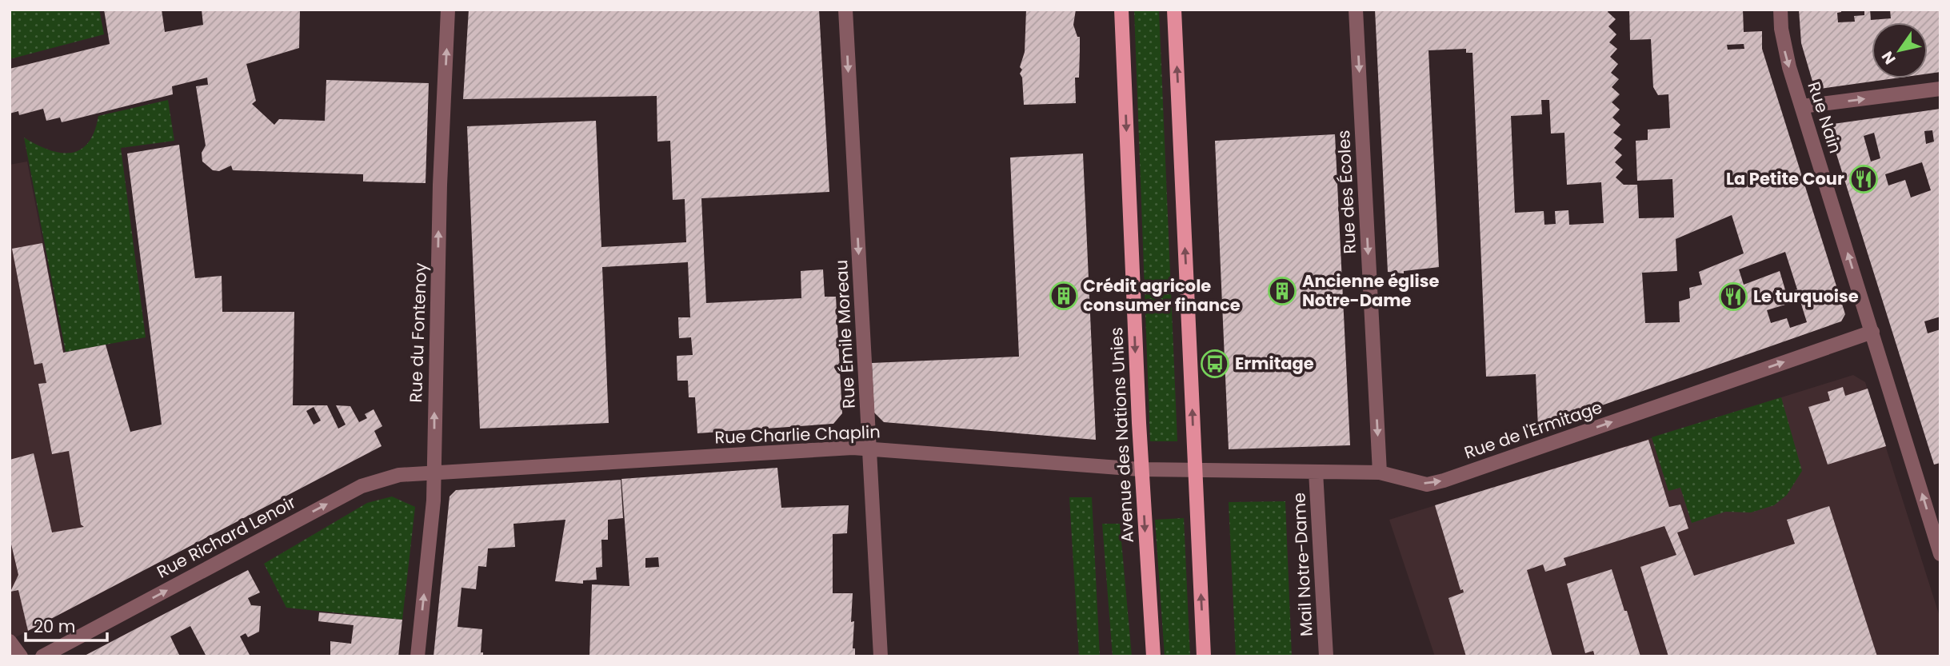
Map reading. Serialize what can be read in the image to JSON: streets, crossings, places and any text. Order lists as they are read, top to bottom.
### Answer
{
  "streets": {
    "main road": ["Avenue des Nations Unies"],
    "street": [
      "Rue Nain",
      "Rue des Écoles",
      "Rue du Fontenoy",
      "Rue Émile Moreau",
      "Rue de l'Ermitage",
      "Rue Charlie Chaplin",
      "Rue Richard Lenoir",
      "Mail Notre-Dame"
    ]
  },
  "crossings": [
    ["Rue Nain", "Rue de l'Ermitage"],
    ["Rue des Écoles", "Rue de l'Ermitage"],
    ["Rue du Fontenoy", "Rue Charlie Chaplin"],
    ["Rue du Fontenoy", "Rue Richard Lenoir"],
    ["Rue Émile Moreau", "Rue Charlie Chaplin"],
    ["Rue de l'Ermitage", "Rue Charlie Chaplin"],
    ["Rue de l'Ermitage", "Mail Notre-Dame"],
    ["Rue Charlie Chaplin", "Avenue des Nations Unies"],
    ["Rue Charlie Chaplin", "Rue Richard Lenoir"]
  ],
  "one_way": [
    "Rue des Écoles",
    "Rue du Fontenoy",
    "Rue Émile Moreau",
    "Rue de l'Ermitage",
    "Rue Richard Lenoir"
  ],
  "places": {
    "restaurant": ["La Petite Cour", "Le turquoise"],
    "building": ["Ancienne église Notre-Dame", "Crédit agricole consumer finance"],
    "bus stop": ["Ermitage"]
  },
  "scale_bar": "20 m",
  "north": "bottom left"
}
